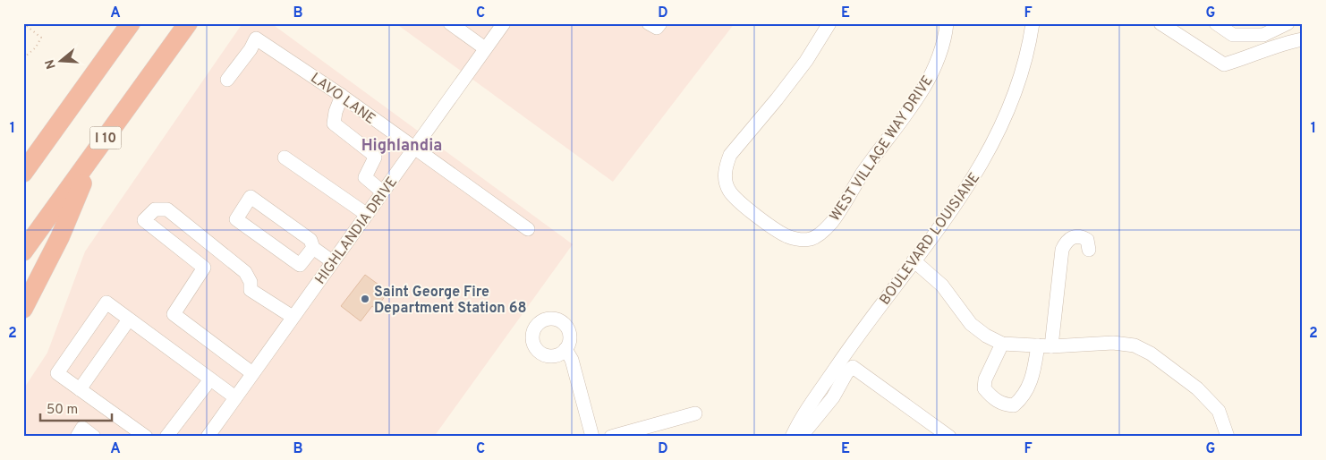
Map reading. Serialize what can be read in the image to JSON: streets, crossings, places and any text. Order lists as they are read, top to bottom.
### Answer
{
  "streets": {
    "highway": ["I 10"],
    "street": [
      "LAVO LANE",
      "WEST VILLAGE WAY DRIVE",
      "HIGHLANDIA DRIVE",
      "BOULEVARD LOUISIANE"
    ]
  },
  "crossings": [
    ["LAVO LANE", "HIGHLANDIA DRIVE"]
  ],
  "districts": ["Highlandia"],
  "places": ["Saint George Fire Department Station 68"],
  "scale_bar": "50 m",
  "north": "left",
  "grid": {
    "columns": [
      "A",
      "B",
      "C",
      "D",
      "E",
      "F",
      "G"
    ],
    "rows": ["1", "2"]
  }
}
